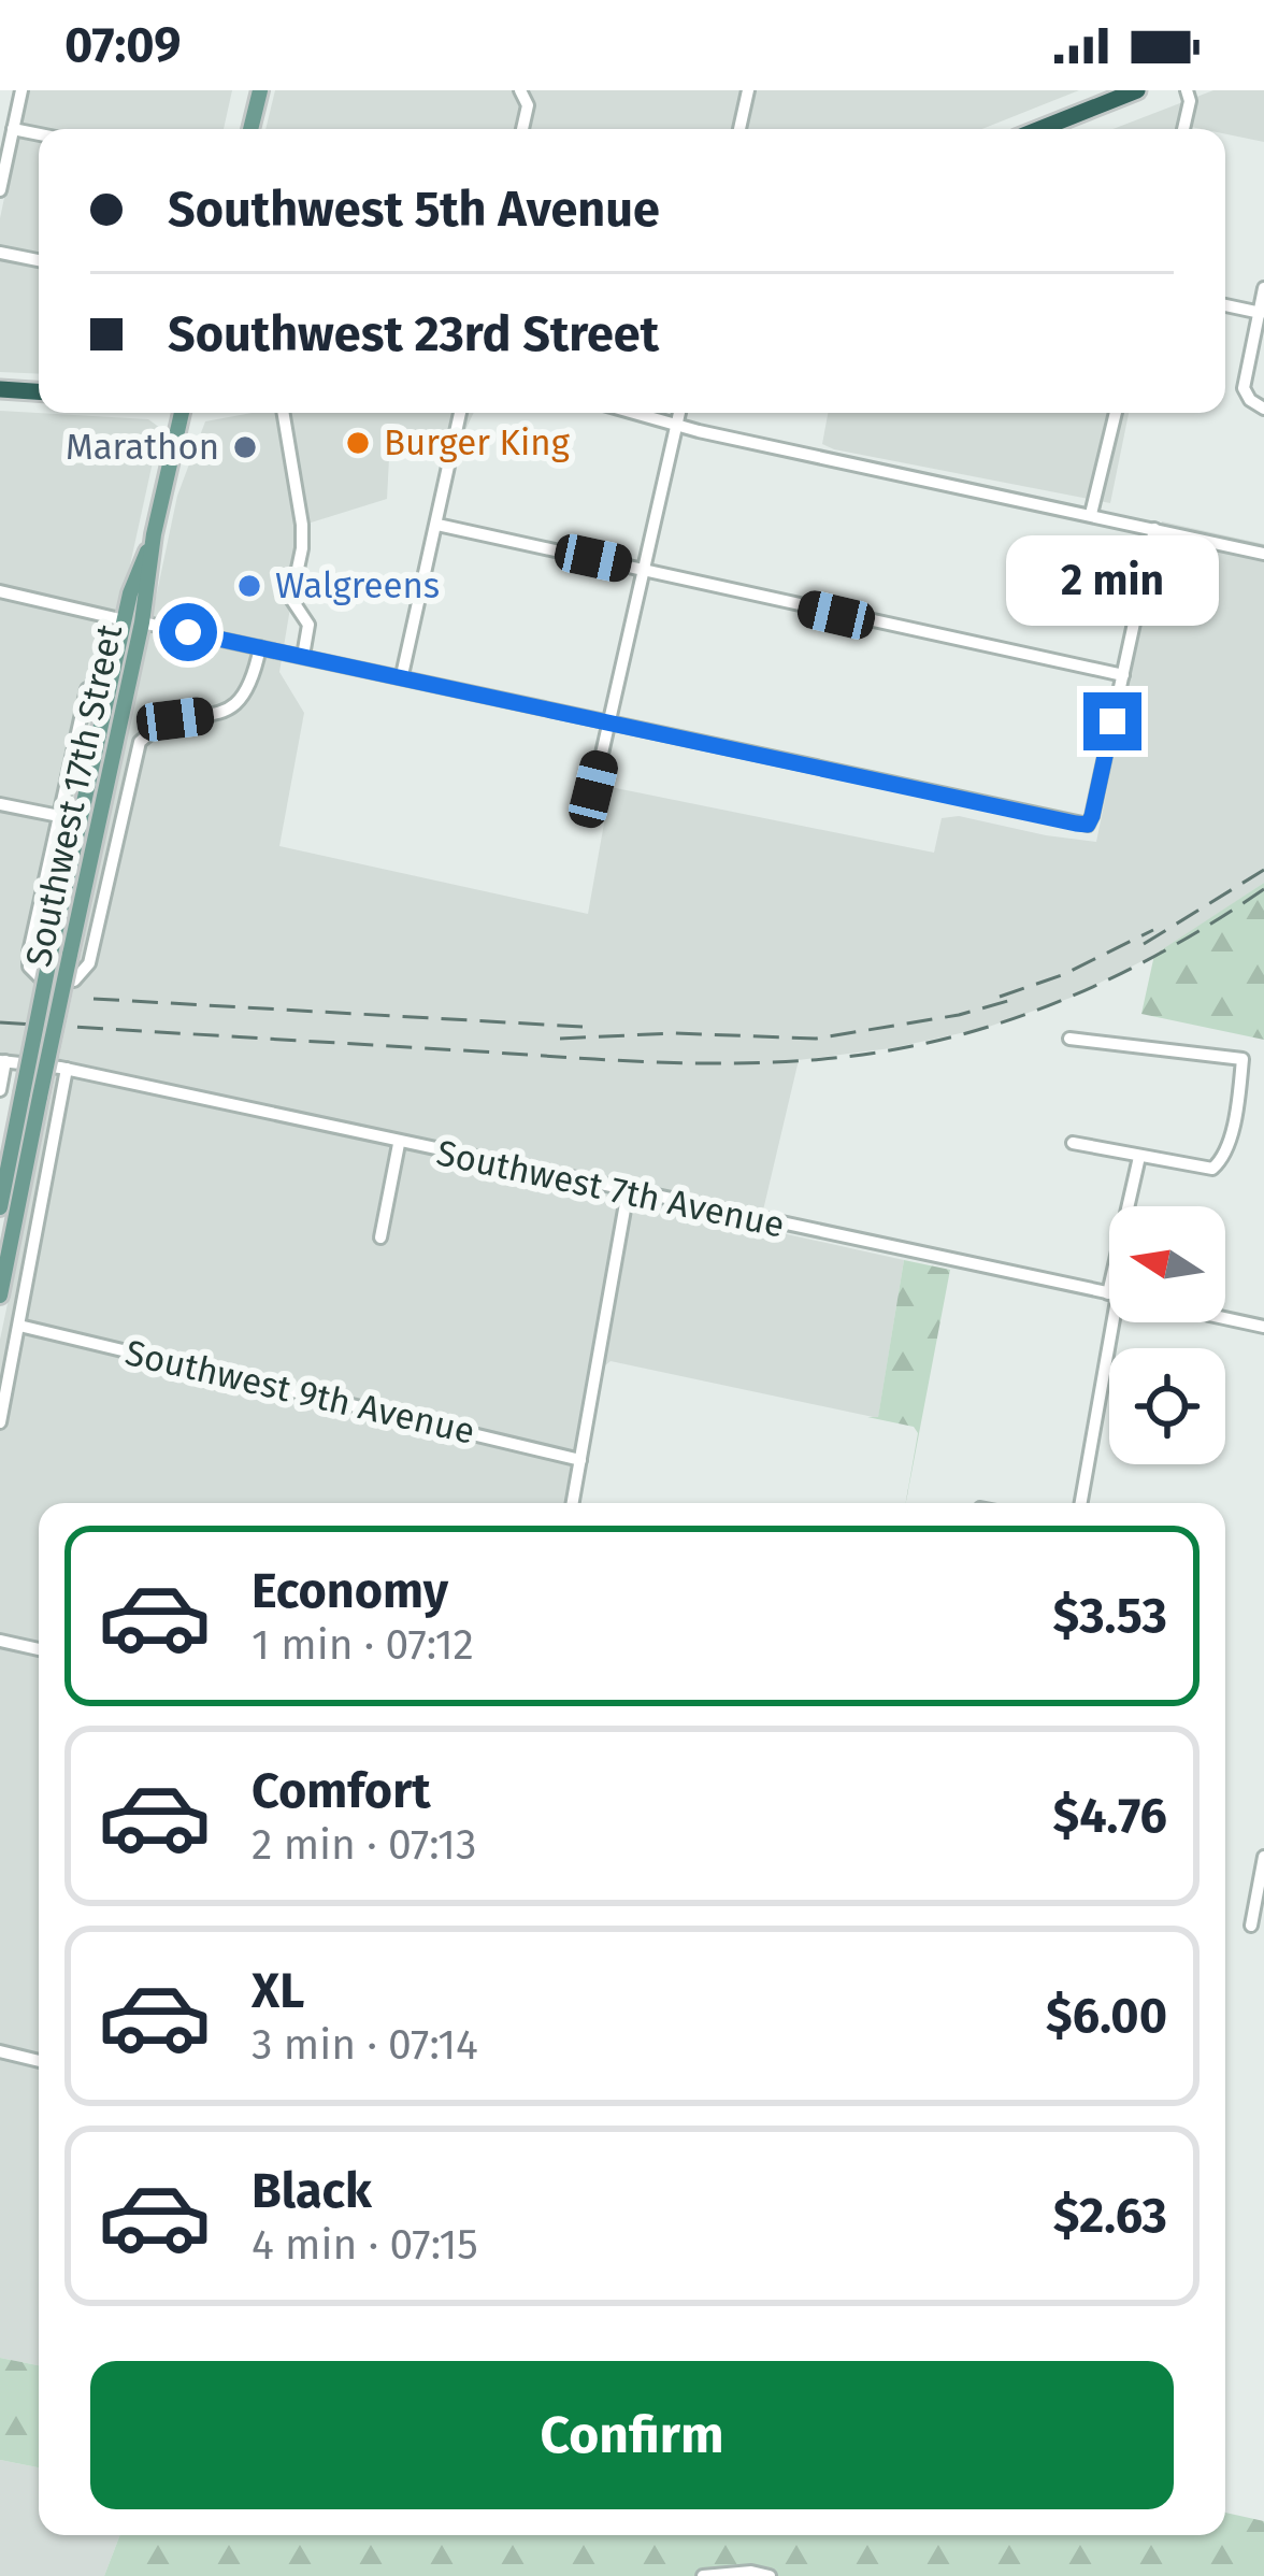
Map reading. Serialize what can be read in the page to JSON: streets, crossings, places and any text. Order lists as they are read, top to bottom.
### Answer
{
  "streets": {
    "main road": ["Southwest 17th Street"],
    "street": ["Southwest 7th Avenue", "Southwest 9th Avenue"]
  },
  "places": ["Burger King", "Marathon", "Walgreens"],
  "north": "left",
  "page": {
    "status": "07:09",
    "banner": ["Southwest 5th Avenue", "Southwest 23rd Street"],
    "bubble": "2 min",
    "list": [
      {
        "name": "Economy",
        "note": "1 min · 07:12",
        "value": "$3.53"
      },
      {
        "name": "Comfort",
        "note": "2 min · 07:13",
        "value": "$4.76"
      },
      {
        "name": "XL",
        "note": "3 min · 07:14",
        "value": "$6.00"
      },
      {
        "name": "Black",
        "note": "4 min · 07:15",
        "value": "$2.63"
      }
    ],
    "buttons": "Confirm"
  }
}
